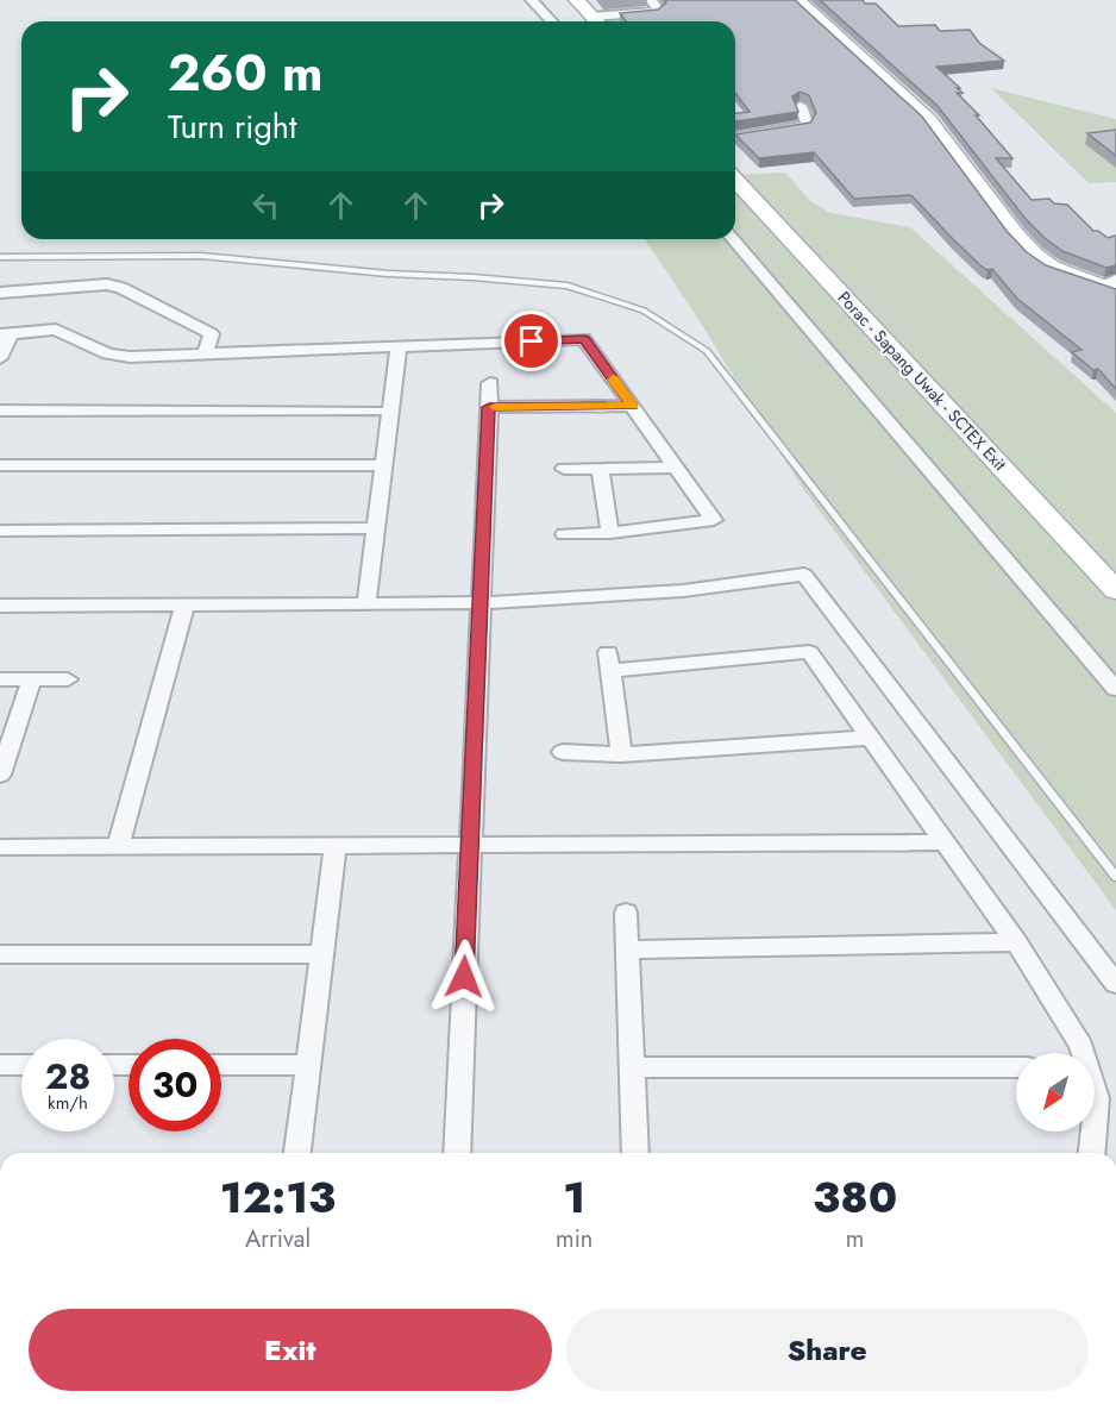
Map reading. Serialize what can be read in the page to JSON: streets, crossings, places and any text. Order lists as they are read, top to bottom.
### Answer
{
  "streets": {
    "main road": ["Porac - Sapang Uwak - SCTEX Exit"]
  },
  "north": "bottom left",
  "page": {
    "turn": ["260 m", "Turn right"],
    "speed": "28 km/h",
    "limit": "30",
    "eta": [
      "12:13",
      "Arrival",
      "1",
      "min",
      "380",
      "m"
    ],
    "buttons": ["Exit", "Share"]
  }
}
